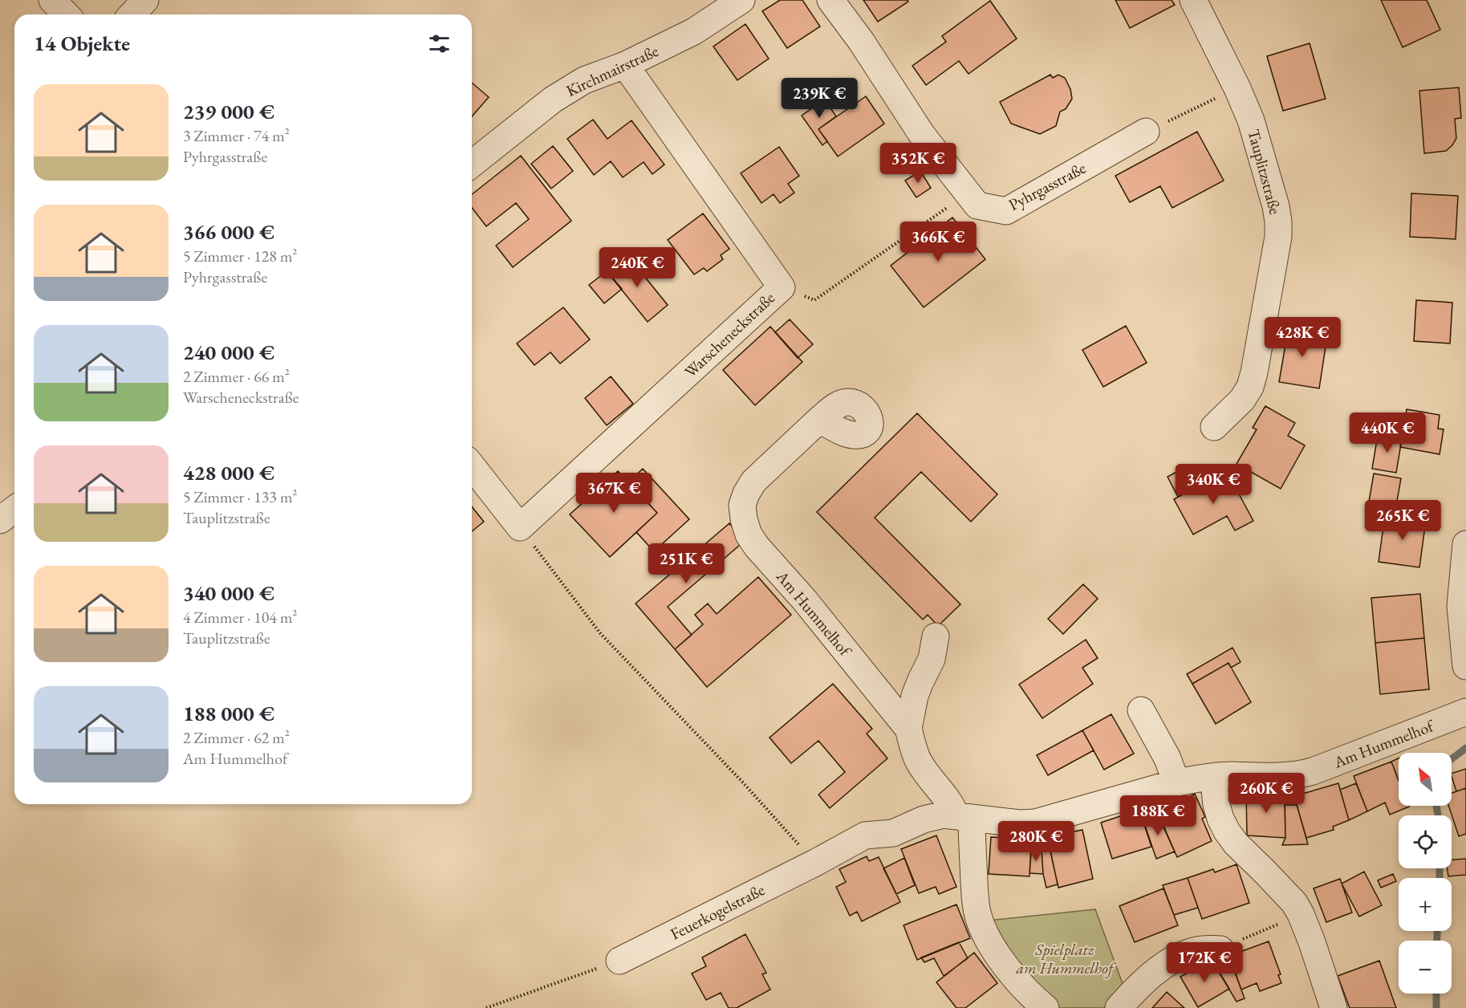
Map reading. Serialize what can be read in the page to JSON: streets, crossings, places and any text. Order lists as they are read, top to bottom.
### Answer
{
  "streets": {
    "street": [
      "Kirchmairstraße",
      "Tauplitzstraße",
      "Pyhrgasstraße",
      "Warscheneckstraße",
      "Am Hummelhof",
      "Feuerkogelstraße"
    ]
  },
  "crossings": [
    ["Kirchmairstraße", "Warscheneckstraße"],
    ["Am Hummelhof", "Feuerkogelstraße"]
  ],
  "parks": ["Spielplatz am Hummelhof"],
  "north": "top left",
  "page": {
    "heading": "14 Objekte",
    "list": [
      {
        "name": "239 000 €",
        "note": "3 Zimmer · 74 m² · Pyhrgasstraße"
      },
      {
        "name": "366 000 €",
        "note": "5 Zimmer · 128 m² · Pyhrgasstraße"
      },
      {
        "name": "240 000 €",
        "note": "2 Zimmer · 66 m² · Warscheneckstraße"
      },
      {
        "name": "428 000 €",
        "note": "5 Zimmer · 133 m² · Tauplitzstraße"
      },
      {
        "name": "340 000 €",
        "note": "4 Zimmer · 104 m² · Tauplitzstraße"
      },
      {
        "name": "188 000 €",
        "note": "2 Zimmer · 62 m² · Am Hummelhof"
      }
    ],
    "price": [
      "239K €",
      "352K €",
      "366K €",
      "240K €",
      "428K €",
      "440K €",
      "340K €",
      "367K €",
      "265K €",
      "251K €",
      "260K €",
      "188K €",
      "280K €",
      "172K €"
    ],
    "map_buttons": ["+", "−"]
  }
}
